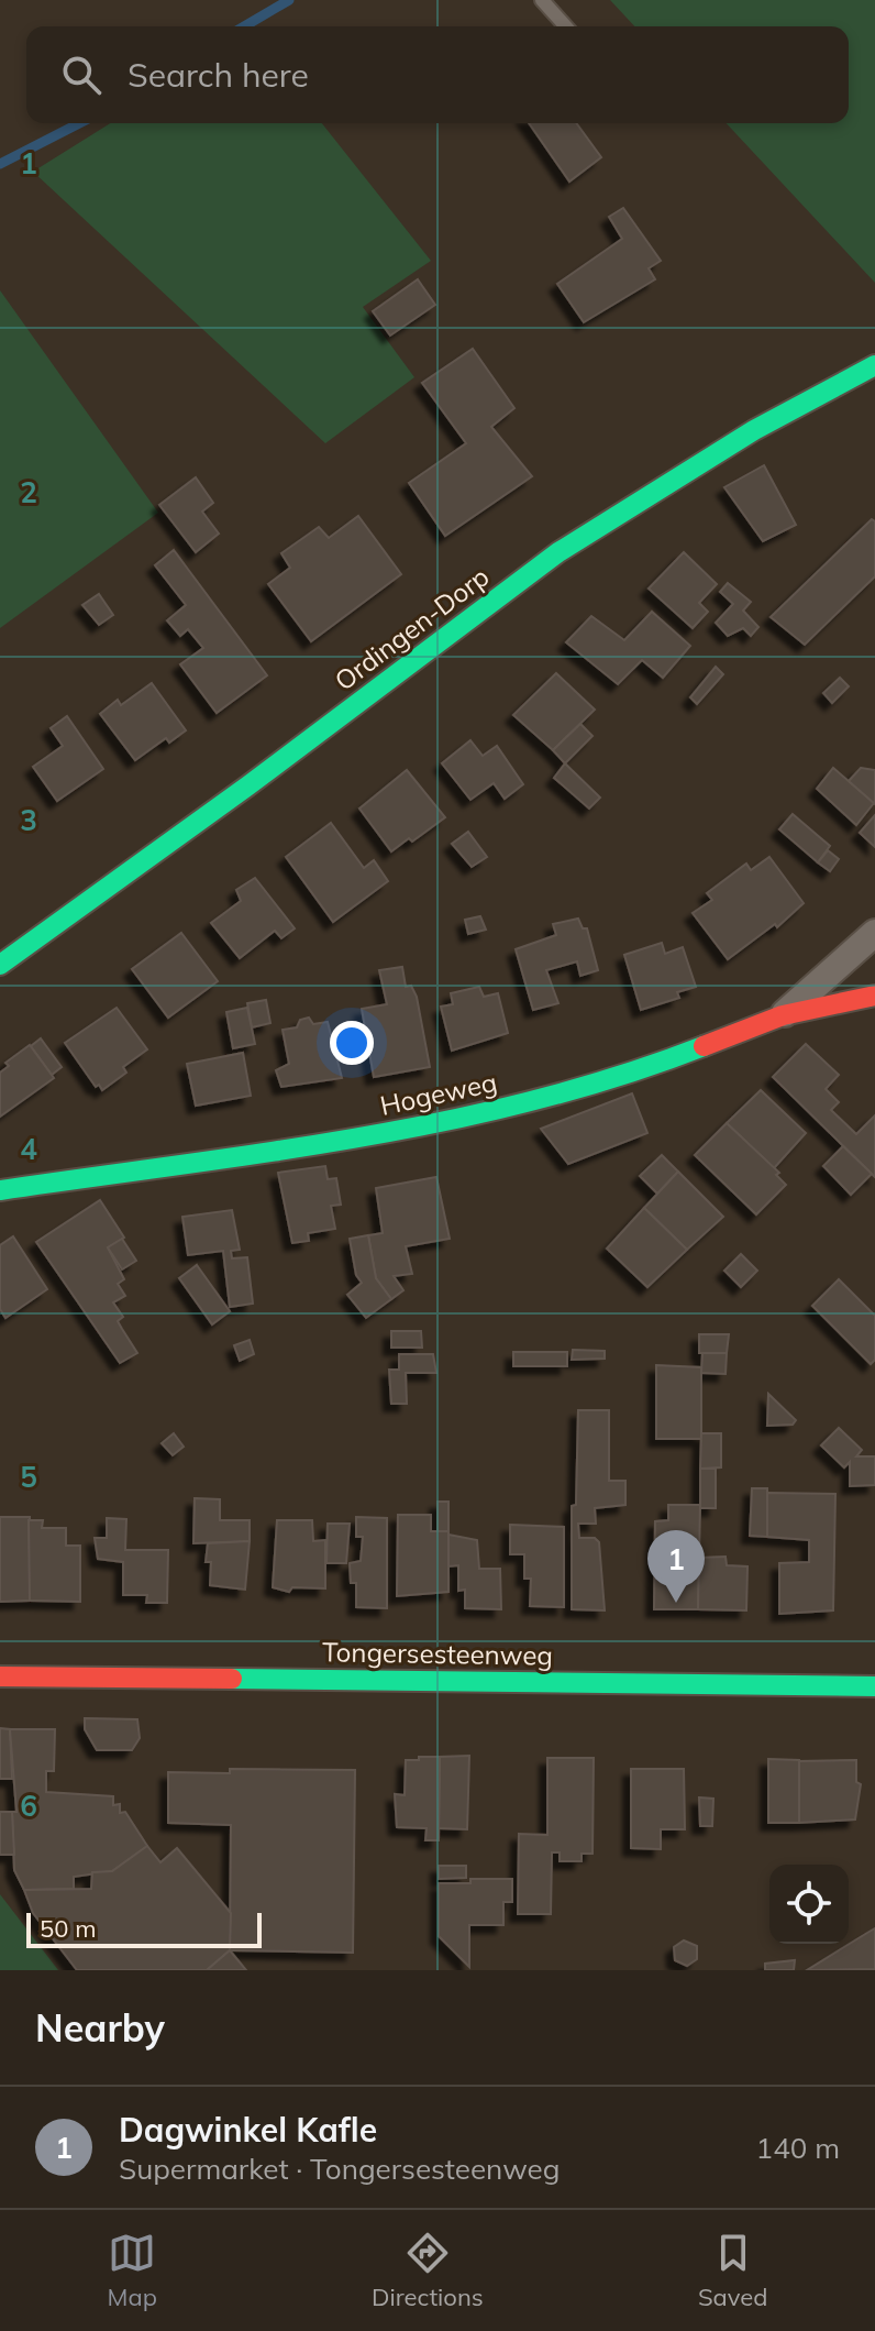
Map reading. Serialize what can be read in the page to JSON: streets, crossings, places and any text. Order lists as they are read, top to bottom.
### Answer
{
  "streets": {
    "main road": ["Ordingen-Dorp", "Hogeweg", "Tongersesteenweg"]
  },
  "scale_bar": "50 m",
  "page": {
    "search": "Search here",
    "pins": "1",
    "scale": "50 m",
    "heading": "Nearby",
    "list": [
      {
        "mark": "1",
        "name": "Dagwinkel Kafle",
        "note": "Supermarket · Tongersesteenweg",
        "value": "140 m"
      }
    ],
    "nav": ["Map", "Directions", "Saved"]
  },
  "grid": {
    "rows": [
      "1",
      "2",
      "3",
      "4",
      "5",
      "6"
    ]
  }
}
